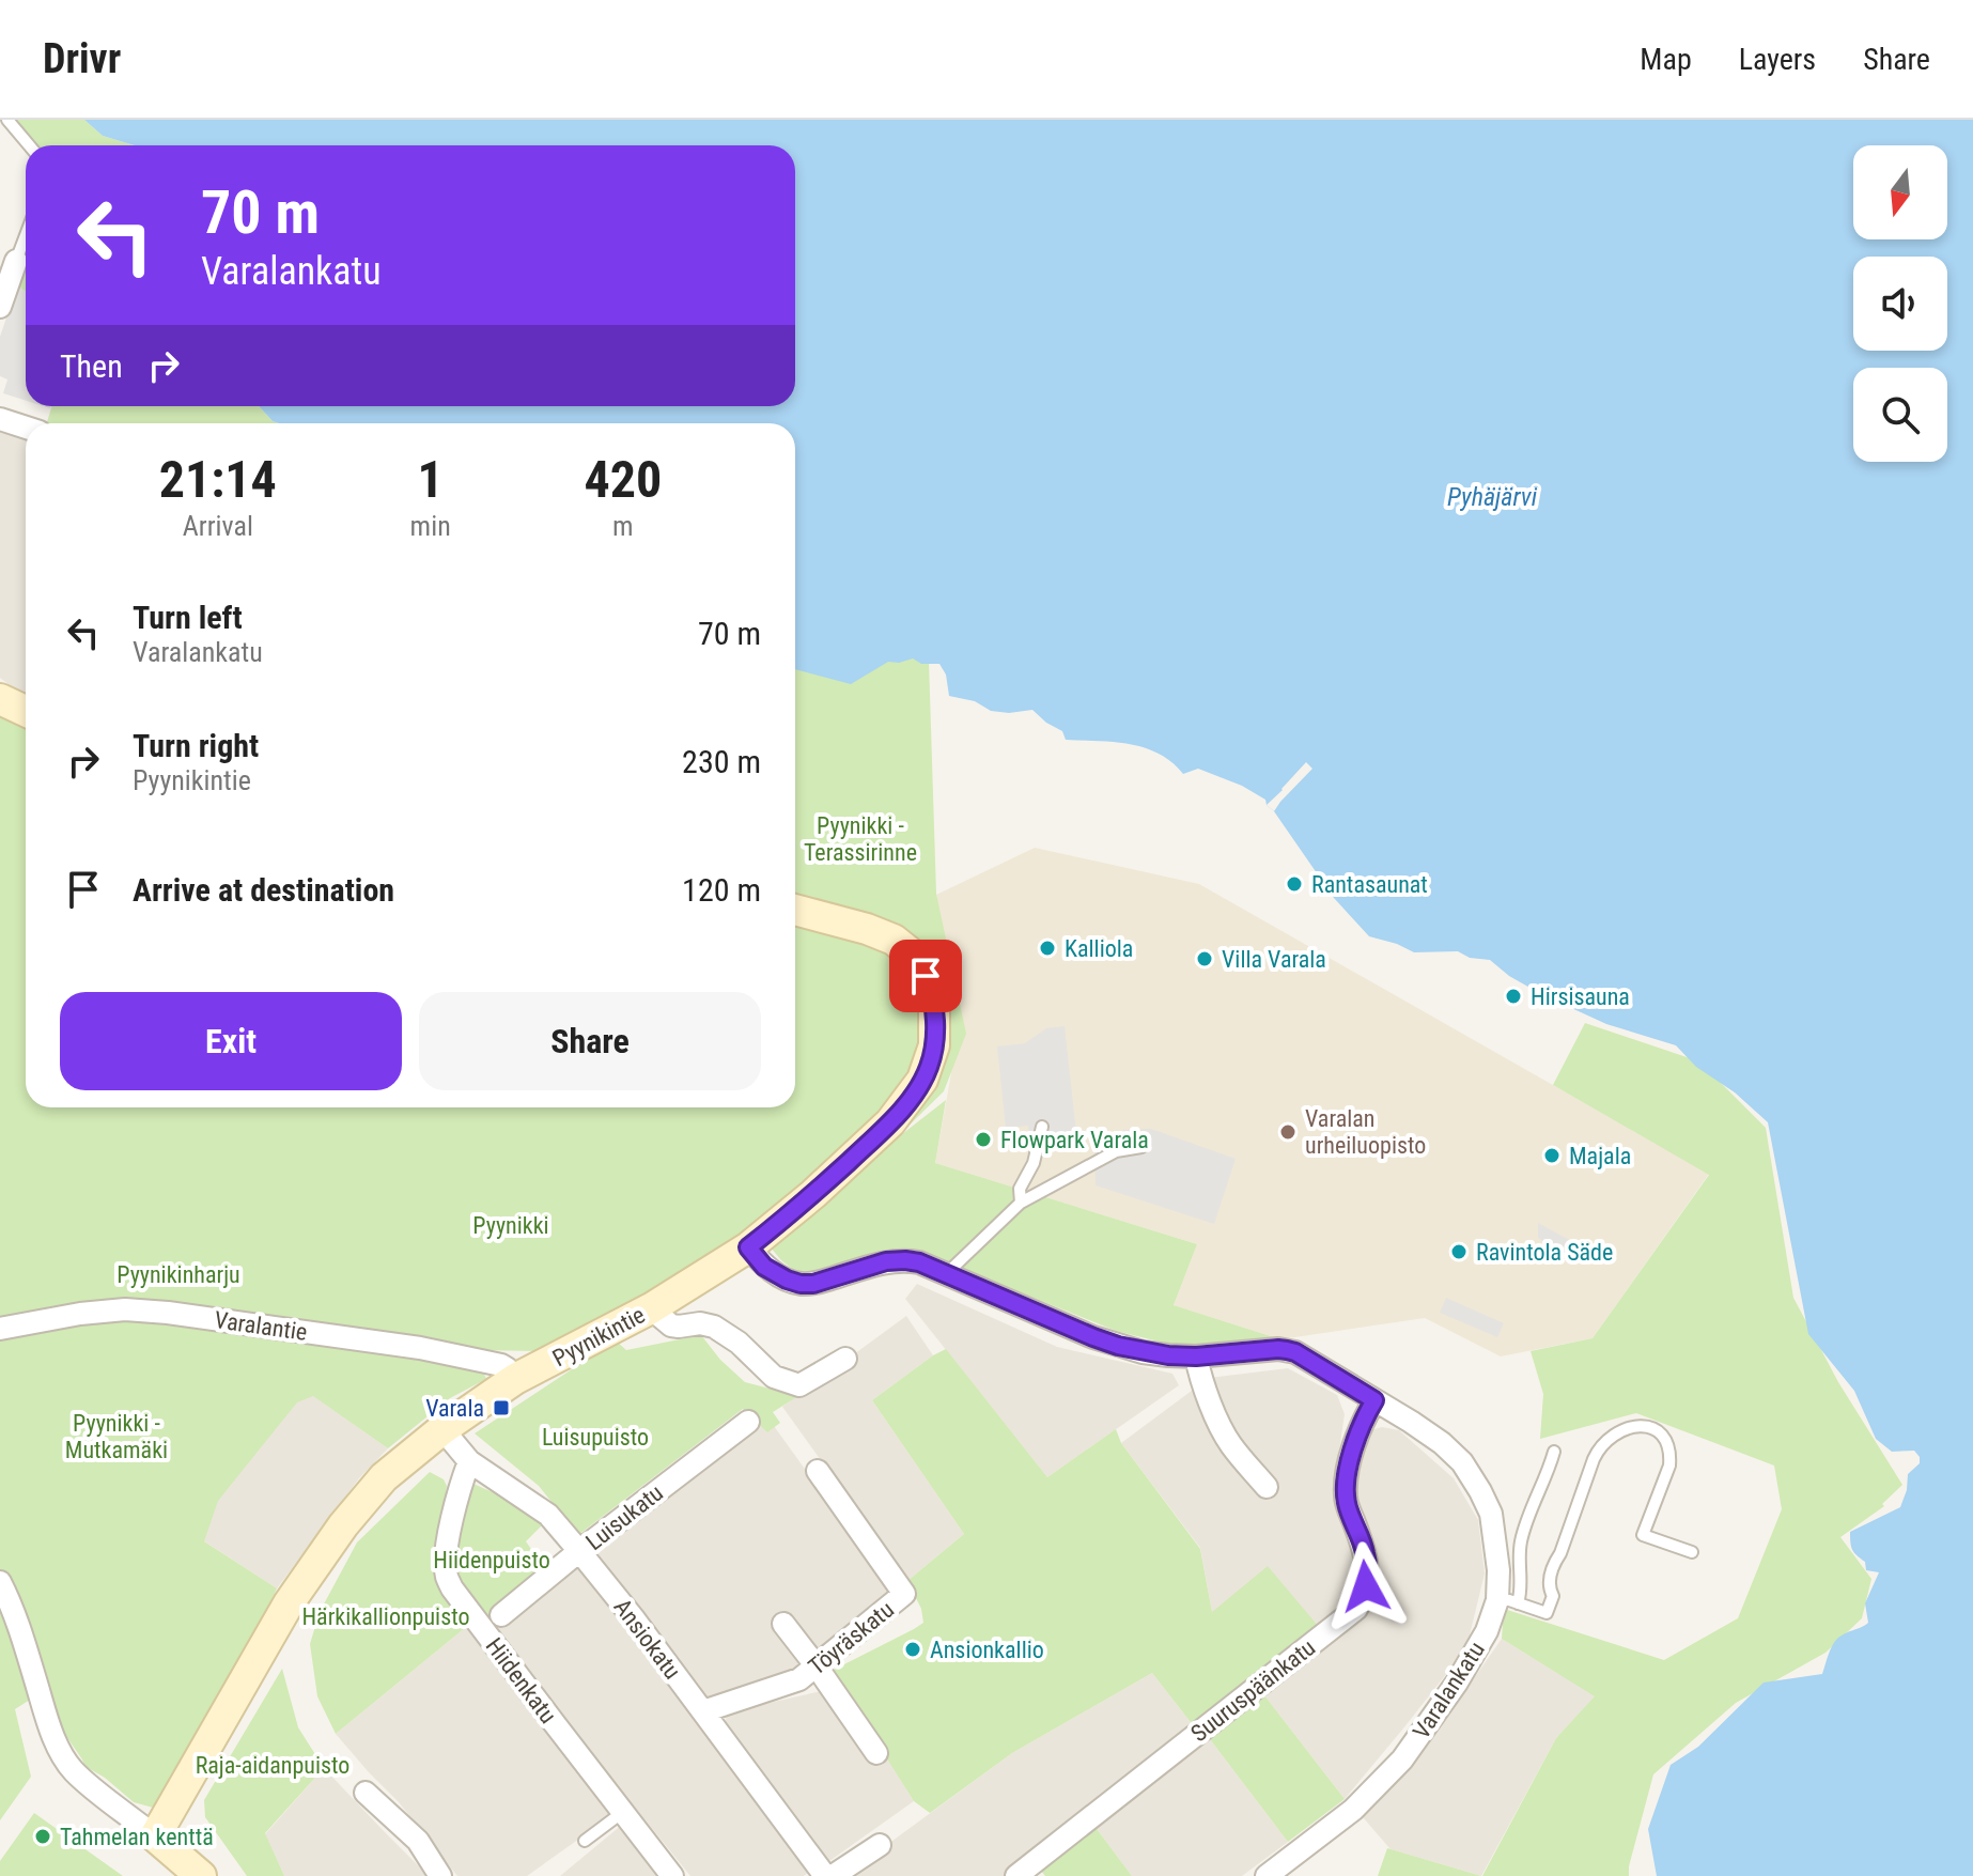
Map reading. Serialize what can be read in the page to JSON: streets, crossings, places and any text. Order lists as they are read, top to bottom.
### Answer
{
  "streets": {
    "street": [
      "Varalantie",
      "Pyynikintie",
      "Luisukatu",
      "Töyräskatu",
      "Ansiokatu",
      "Hiidenkatu",
      "Suuruspäänkatu",
      "Varalankatu"
    ]
  },
  "crossings": [
    ["Varalantie", "Pyynikintie"],
    ["Pyynikintie", "Ansiokatu"],
    ["Pyynikintie", "Varalankatu"],
    ["Luisukatu", "Ansiokatu"],
    ["Töyräskatu", "Ansiokatu"],
    ["Ansiokatu", "Hiidenkatu"],
    ["Suuruspäänkatu", "Varalankatu"]
  ],
  "water": ["Pyhäjärvi"],
  "parks": [
    "Pyynikki - Terassirinne",
    "Pyynikki",
    "Pyynikinharju",
    "Pyynikki - Mutkamäki",
    "Luisupuisto",
    "Hiidenpuisto",
    "Härkikallionpuisto",
    "Raja-aidanpuisto"
  ],
  "places": {
    "other": [
      "Rantasaunat",
      "Kalliola",
      "Villa Varala",
      "Hirsisauna",
      "Varalan urheiluopisto",
      "Flowpark Varala",
      "Majala",
      "Ravintola Säde",
      "Ansionkallio",
      "Tahmelan kenttä"
    ],
    "transit": ["Varala"]
  },
  "north": "bottom",
  "page": {
    "header": "Drivr",
    "nav": ["Map", "Layers", "Share"],
    "turn": ["70 m", "Varalankatu"],
    "then": "Then",
    "eta": [
      "21:14",
      "Arrival",
      "1",
      "min",
      "420",
      "m"
    ],
    "list": [
      {
        "name": "Turn left",
        "note": "Varalankatu",
        "value": "70 m"
      },
      {
        "name": "Turn right",
        "note": "Pyynikintie",
        "value": "230 m"
      },
      {
        "name": "Arrive at destination",
        "value": "120 m"
      }
    ],
    "buttons": ["Exit", "Share"]
  }
}
